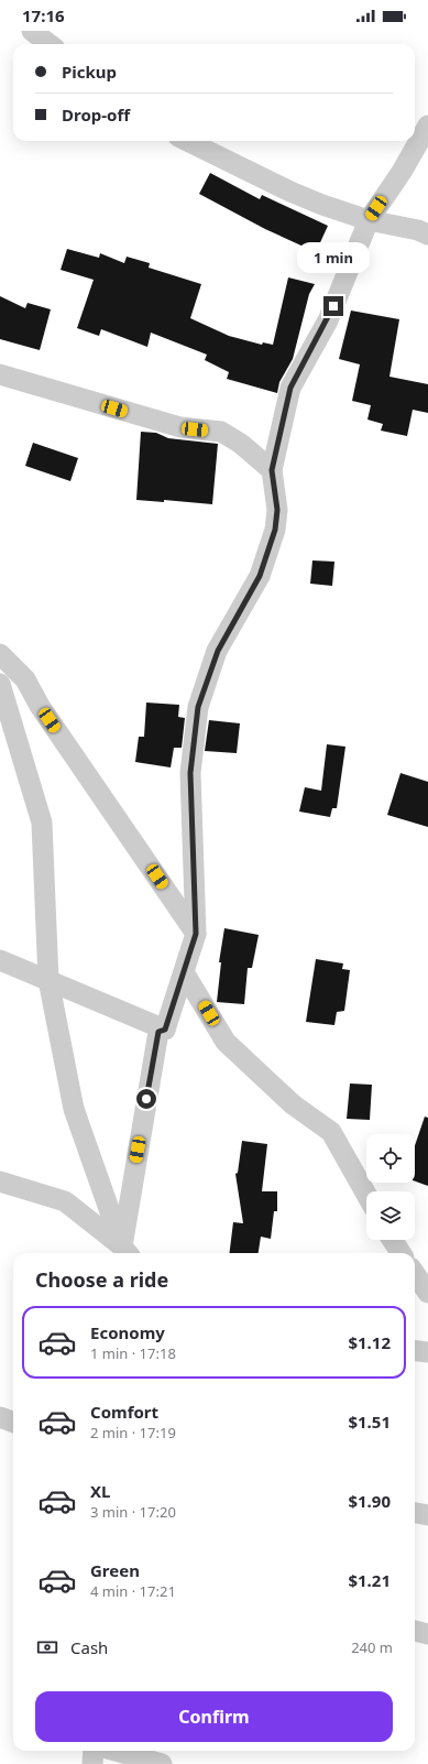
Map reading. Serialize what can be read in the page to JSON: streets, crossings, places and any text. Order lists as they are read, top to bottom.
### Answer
{
  "page": {
    "status": "17:16",
    "banner": ["Pickup", "Drop-off"],
    "bubble": "1 min",
    "heading": "Choose a ride",
    "list": [
      {
        "name": "Economy",
        "note": "1 min · 17:18",
        "value": "$1.12"
      },
      {
        "name": "Comfort",
        "note": "2 min · 17:19",
        "value": "$1.51"
      },
      {
        "name": "XL",
        "note": "3 min · 17:20",
        "value": "$1.90"
      },
      {
        "name": "Green",
        "note": "4 min · 17:21",
        "value": "$1.21"
      }
    ],
    "pay": ["Cash", "240 m"],
    "buttons": "Confirm"
  }
}
